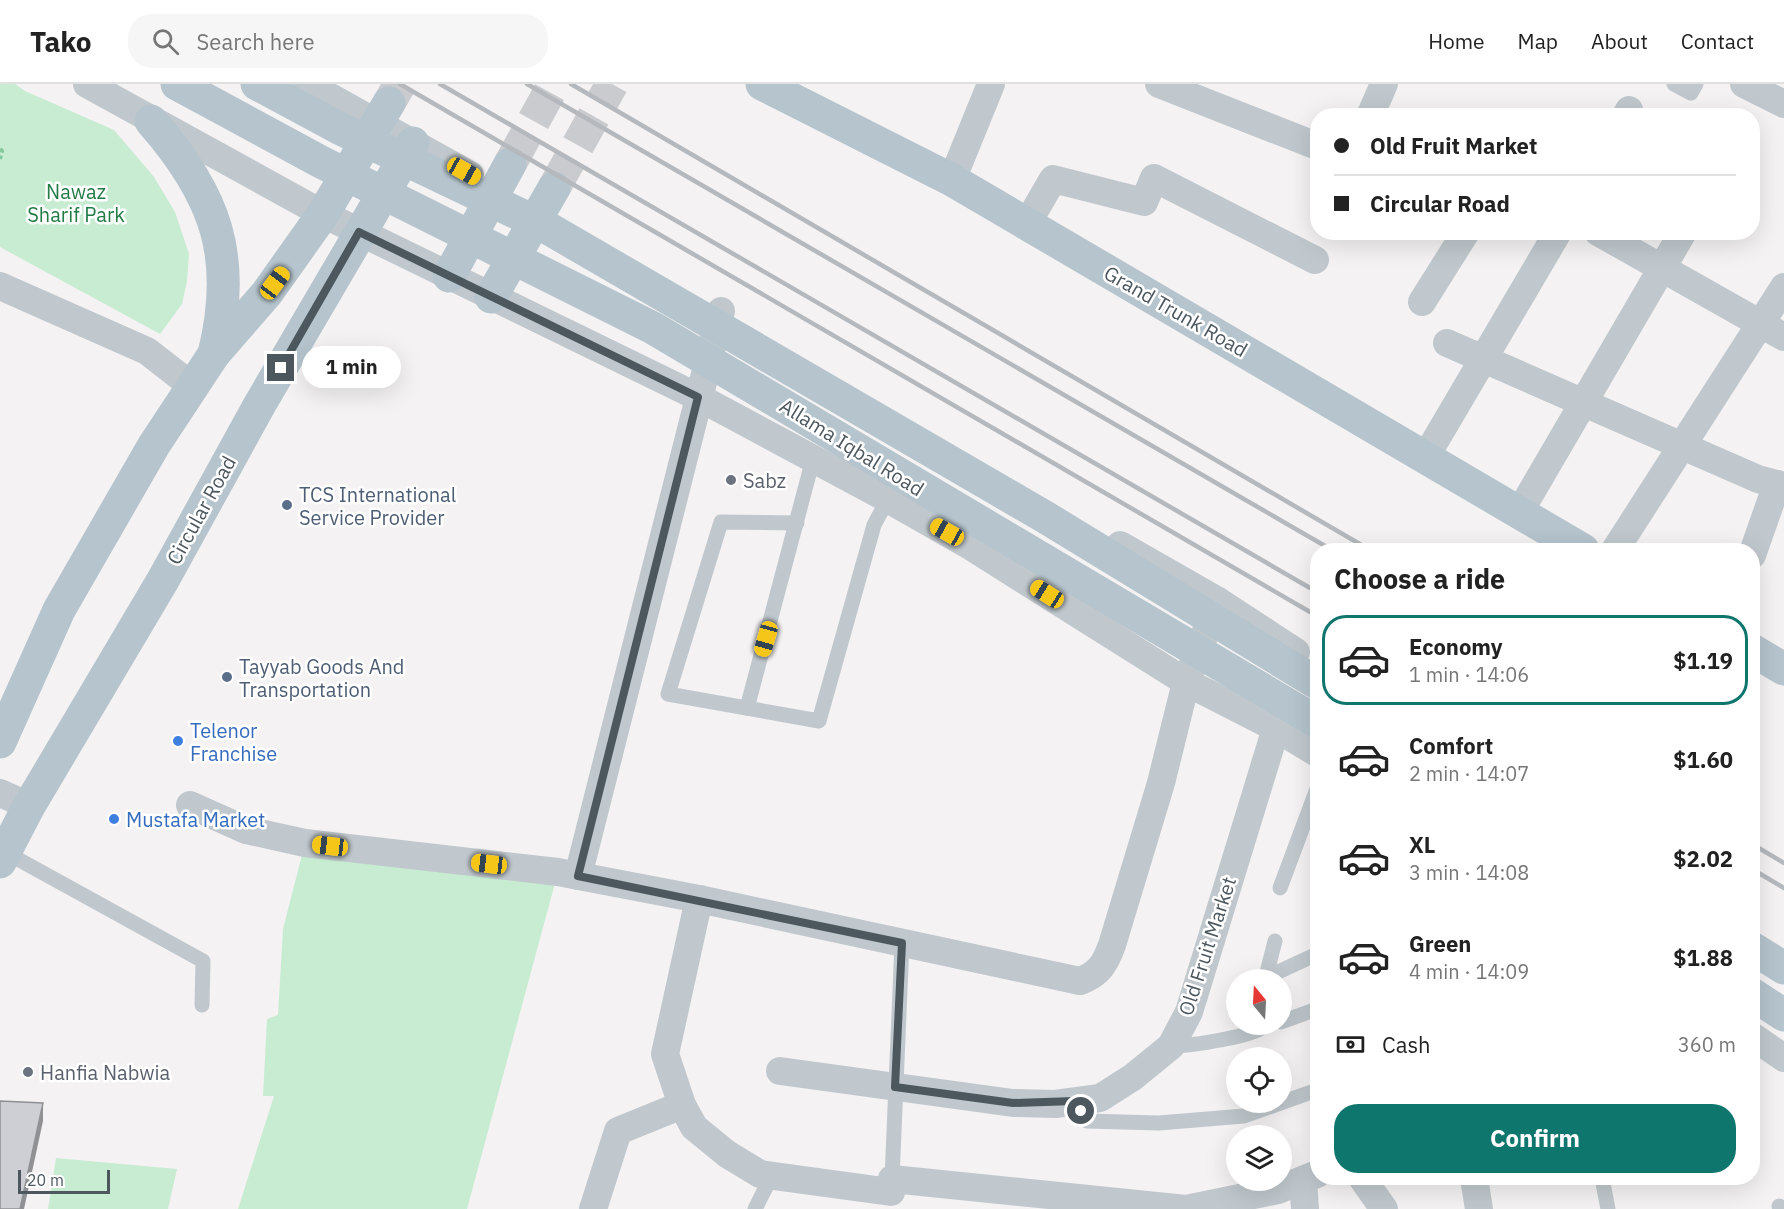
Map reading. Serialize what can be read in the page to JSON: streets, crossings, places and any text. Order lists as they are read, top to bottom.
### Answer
{
  "streets": {
    "main road": ["Grand Trunk Road", "Allama Iqbal Road", "Circular Road"],
    "street": ["Old Fruit Market"]
  },
  "parks": ["Nawaz Sharif Park"],
  "places": [
    "Sabz",
    "TCS International Service Provider",
    "Tayyab Goods And Transportation",
    "Telenor Franchise",
    "Mustafa Market",
    "Hanfia Nabwia"
  ],
  "scale_bar": "20 m",
  "north": "top",
  "page": {
    "header": "Tako",
    "search": "Search here",
    "nav": [
      "Home",
      "Map",
      "About",
      "Contact"
    ],
    "banner": ["Old Fruit Market", "Circular Road"],
    "bubble": "1 min",
    "heading": "Choose a ride",
    "list": [
      {
        "name": "Economy",
        "note": "1 min · 14:06",
        "value": "$1.19"
      },
      {
        "name": "Comfort",
        "note": "2 min · 14:07",
        "value": "$1.60"
      },
      {
        "name": "XL",
        "note": "3 min · 14:08",
        "value": "$2.02"
      },
      {
        "name": "Green",
        "note": "4 min · 14:09",
        "value": "$1.88"
      }
    ],
    "pay": ["Cash", "360 m"],
    "buttons": "Confirm",
    "scale": "20 m"
  }
}
